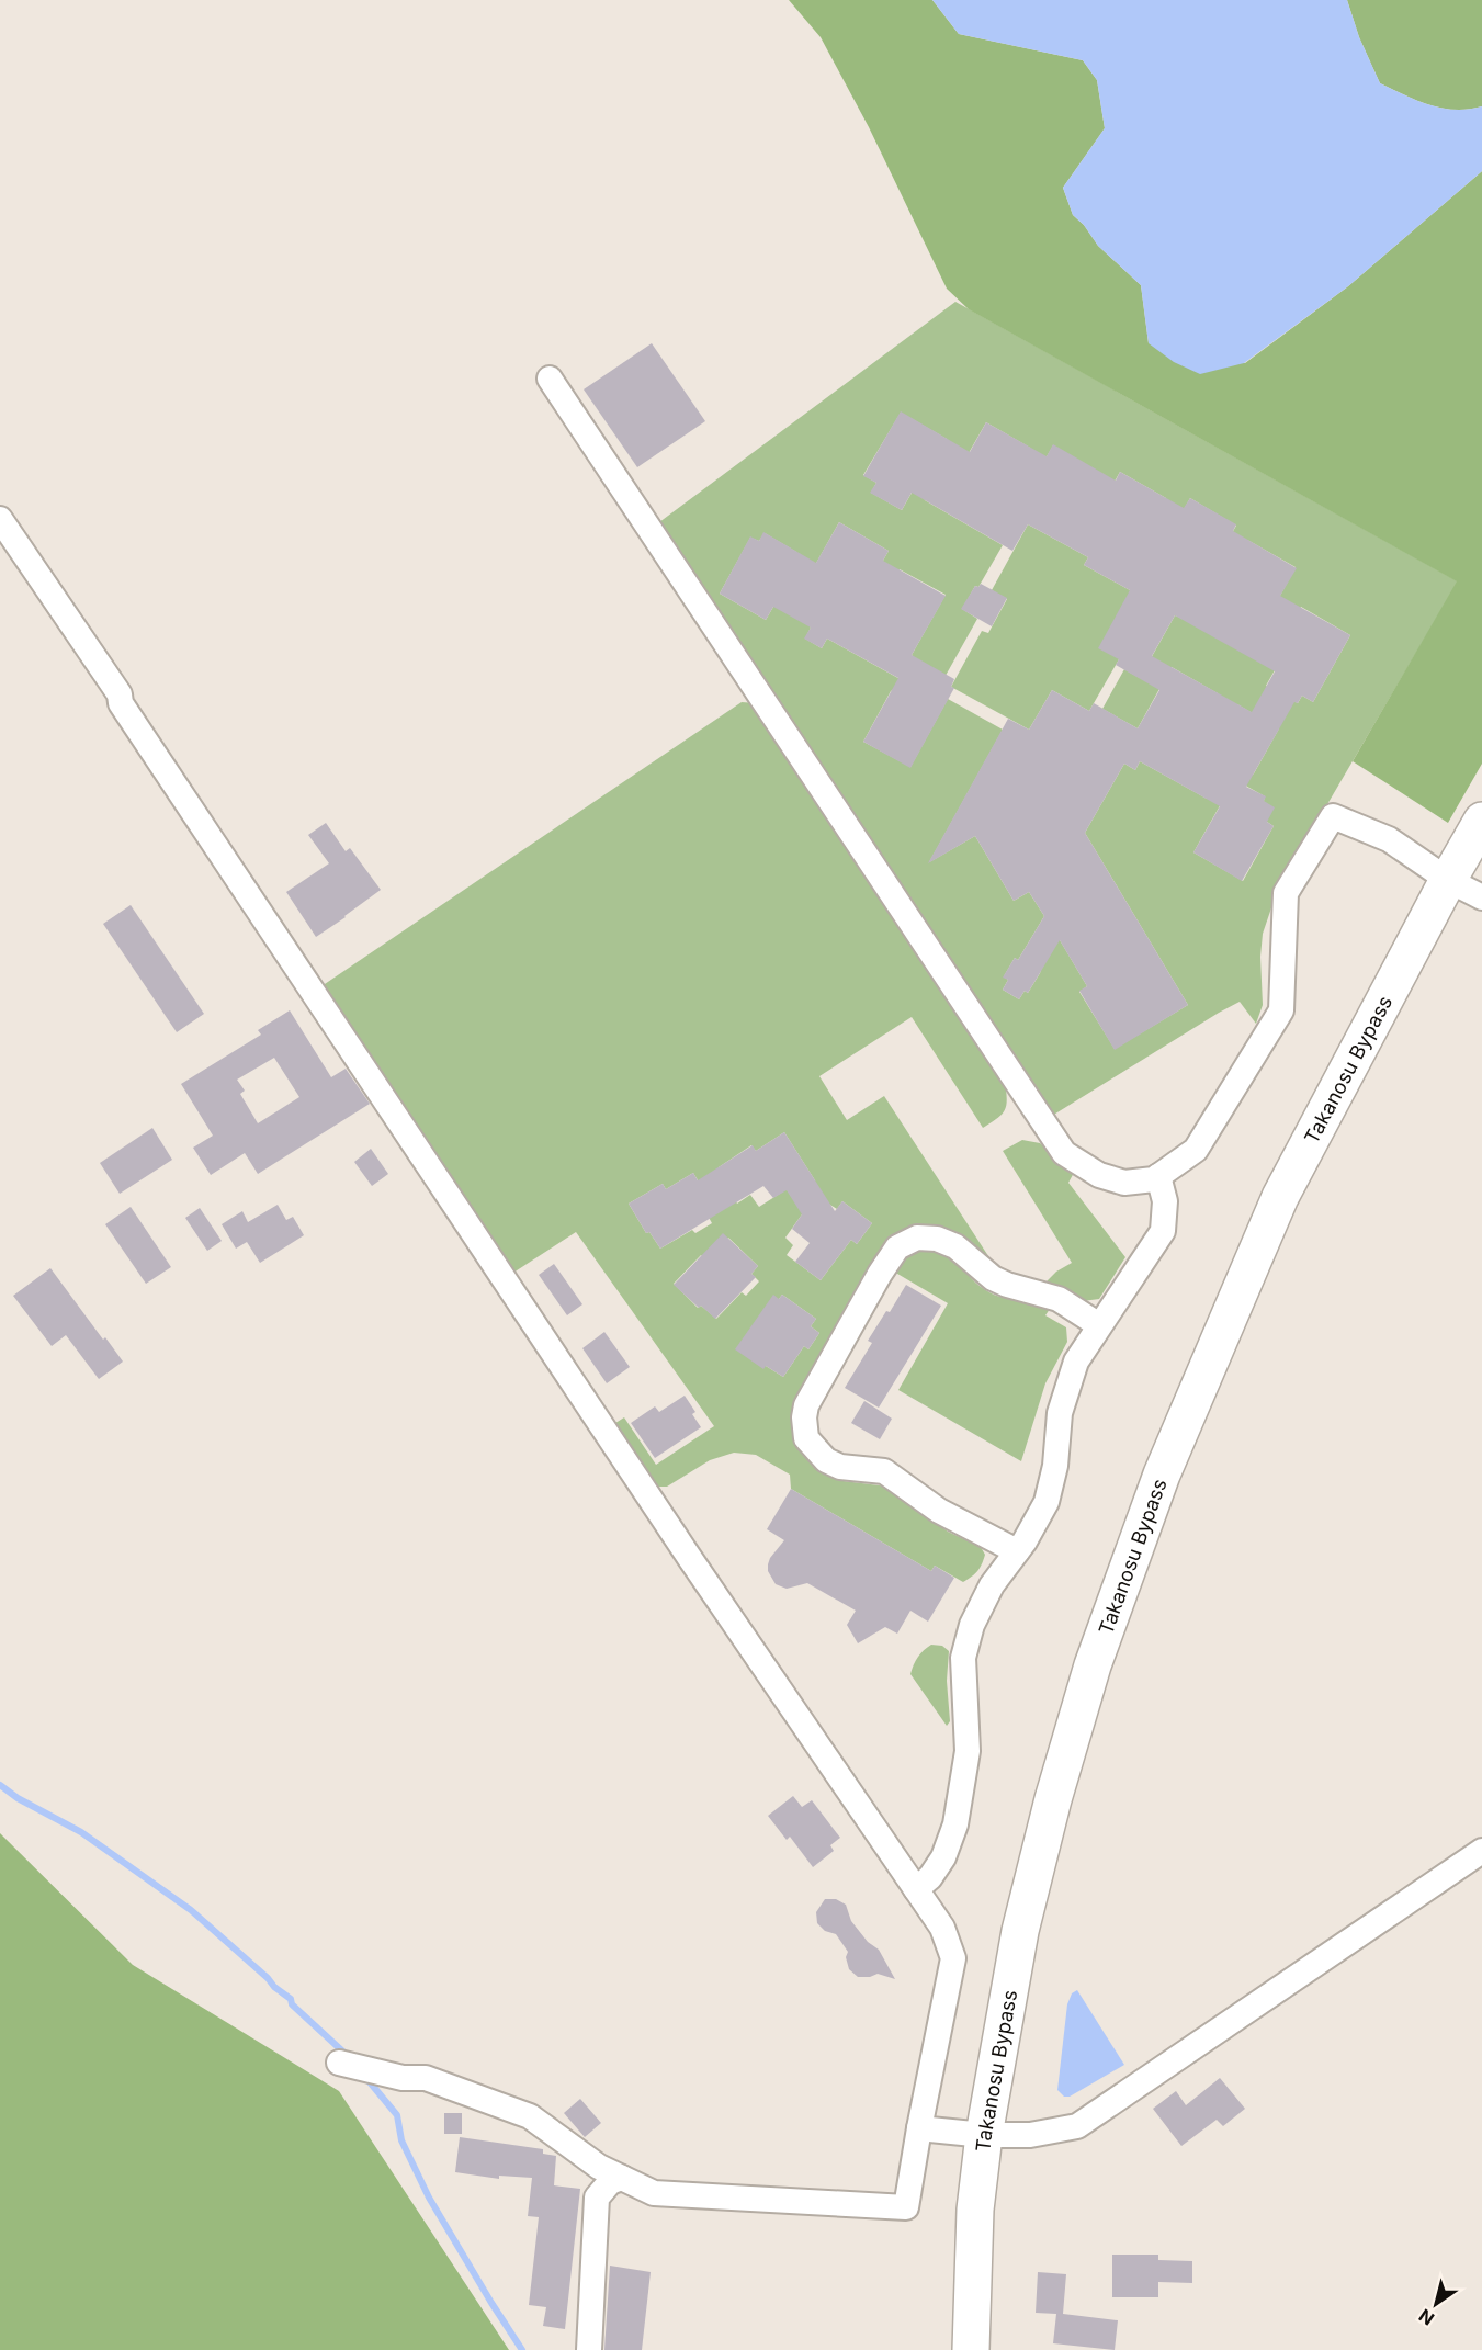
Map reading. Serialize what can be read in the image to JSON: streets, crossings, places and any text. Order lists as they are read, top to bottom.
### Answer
{
  "streets": {
    "highway": ["Takanosu Bypass"]
  },
  "north": "bottom left"
}
